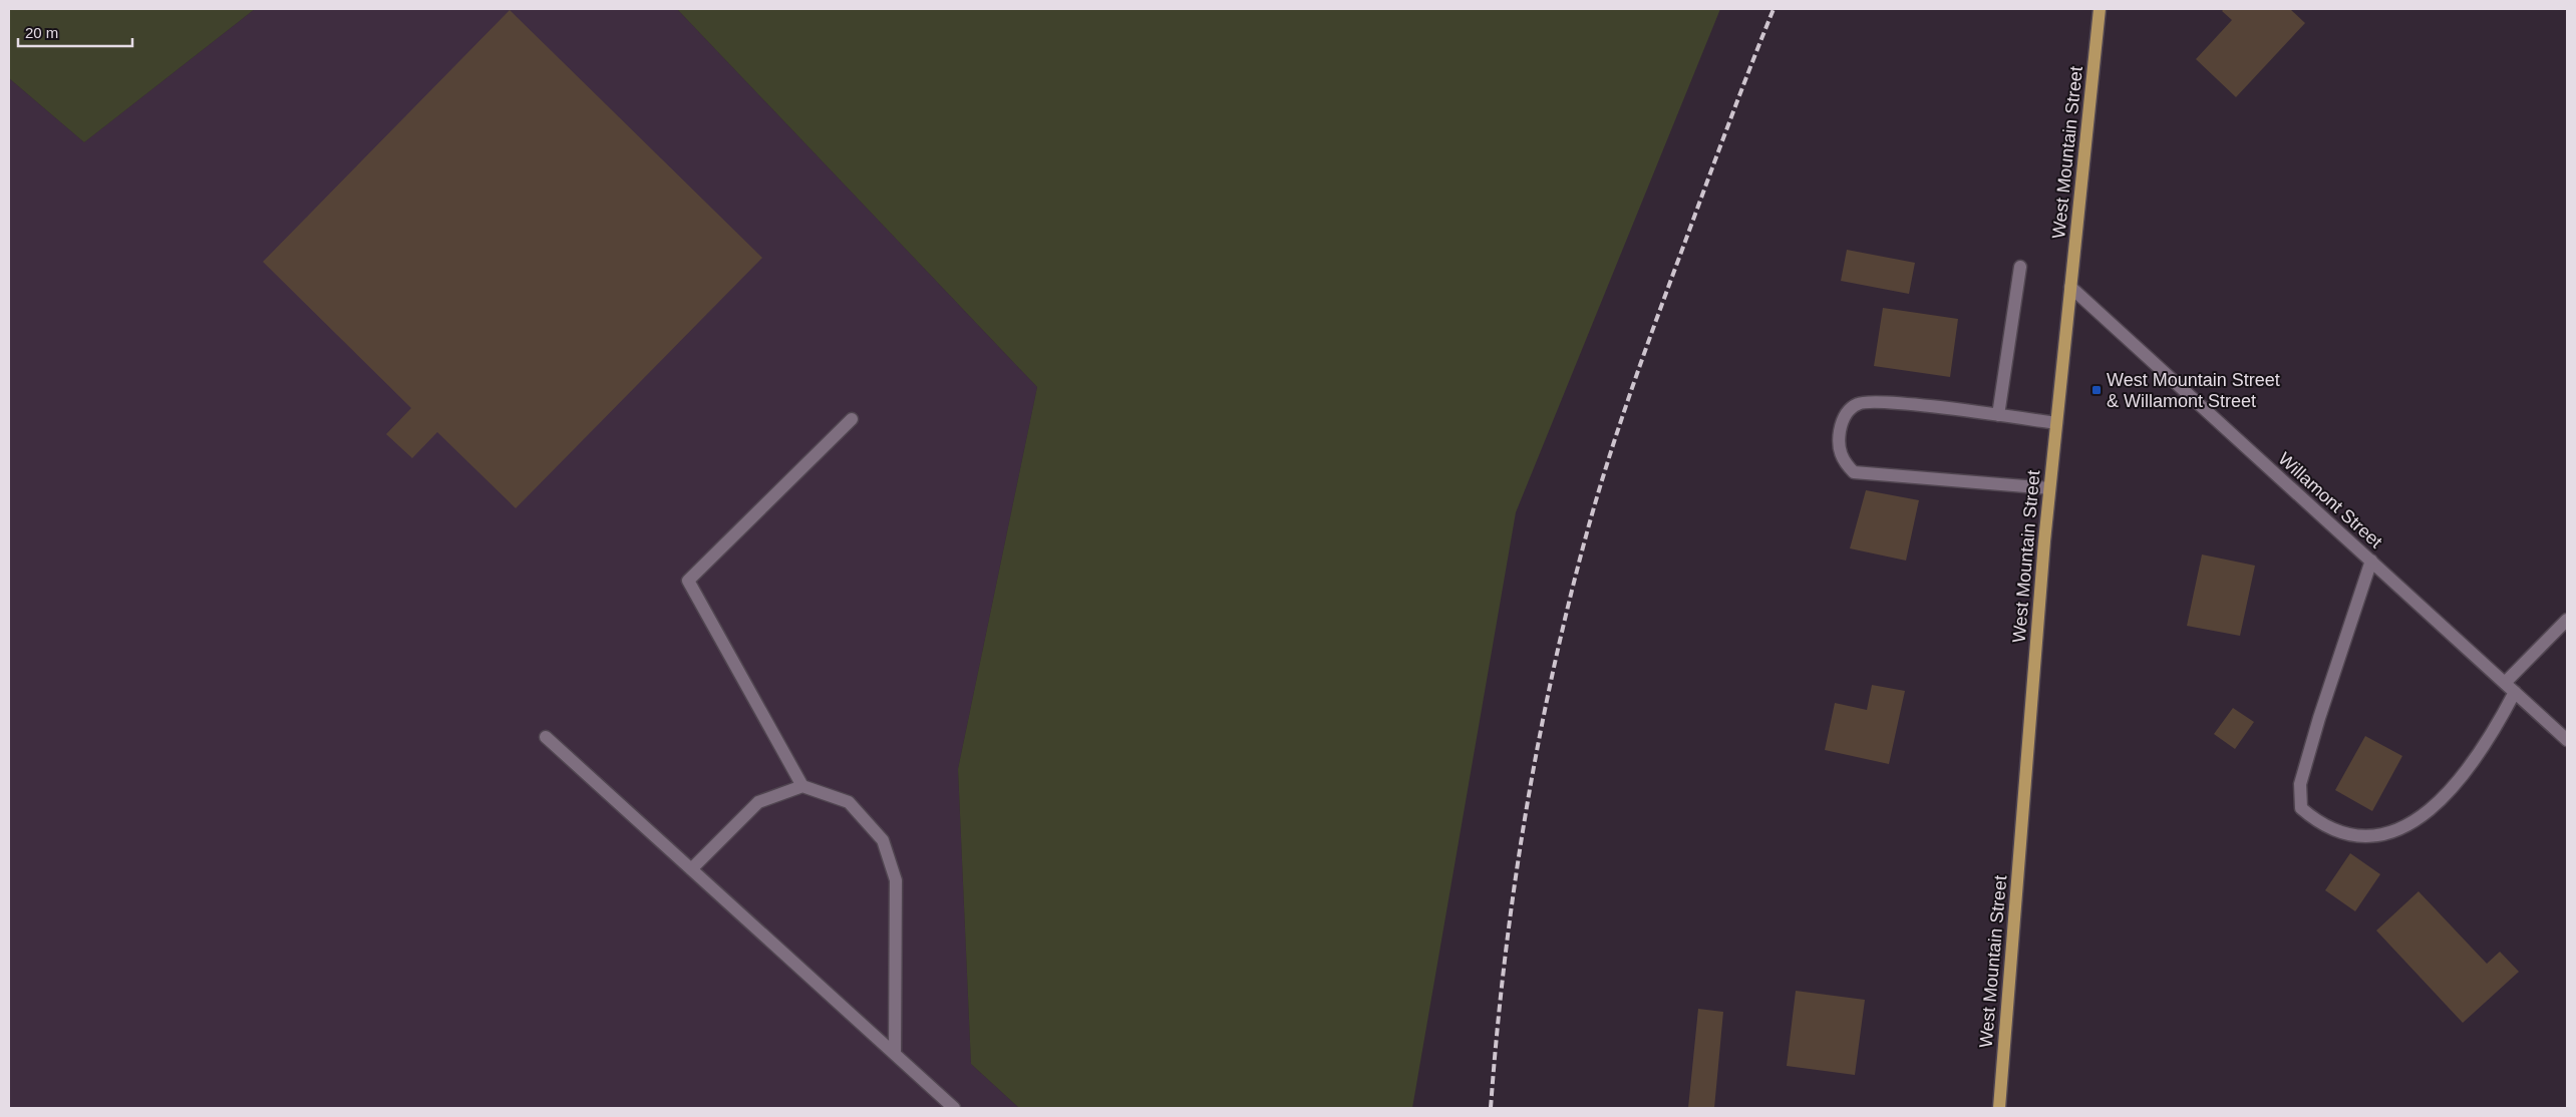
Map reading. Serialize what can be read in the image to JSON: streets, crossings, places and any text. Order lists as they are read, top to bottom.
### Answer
{
  "streets": {
    "main road": ["West Mountain Street"],
    "street": ["Willamont Street"]
  },
  "crossings": [
    ["West Mountain Street", "Willamont Street"]
  ],
  "places": {
    "transit": ["West Mountain Street & Willamont Street"]
  },
  "scale_bar": "20 m"
}
